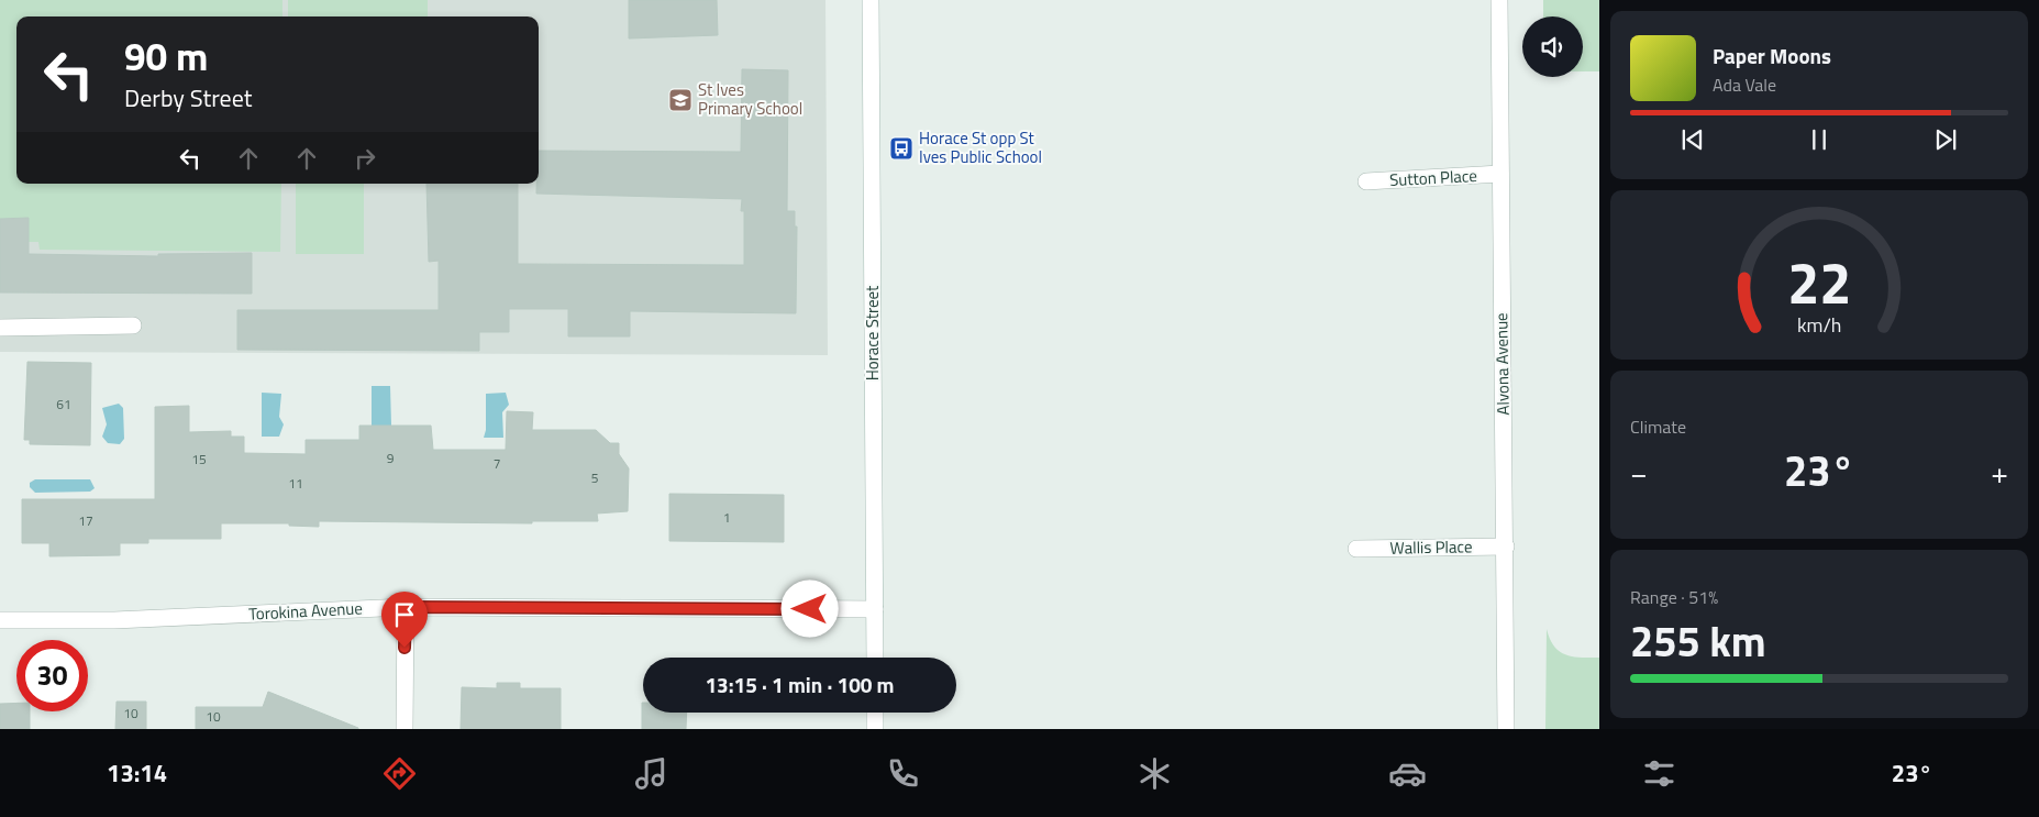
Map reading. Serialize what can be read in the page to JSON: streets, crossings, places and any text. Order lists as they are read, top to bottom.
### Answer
{
  "streets": {
    "street": [
      "Sutton Place",
      "Horace Street",
      "Alvona Avenue",
      "Wallis Place",
      "Torokina Avenue"
    ]
  },
  "crossings": [
    ["Sutton Place", "Alvona Avenue"],
    ["Horace Street", "Torokina Avenue"],
    ["Alvona Avenue", "Wallis Place"]
  ],
  "places": {
    "school or university": ["St Ives Primary School"],
    "bus stop": ["Horace St opp St Ives Public School"]
  },
  "house_numbers": [
    "61",
    "9",
    "15",
    "7",
    "5",
    "11",
    "1",
    "17",
    "10",
    "10"
  ],
  "page": {
    "turn": ["90 m", "Derby Street"],
    "song": ["Paper Moons", "Ada Vale"],
    "tile": [
      "Climate",
      ["Range · 51%", "255 km"]
    ],
    "heat": ["−", "23°", "+"],
    "limit": "30",
    "trip": "13:15 · 1 min · 100 m",
    "tabs": ["13:14", "23°"],
    "gauge": ["22", "km/h"]
  }
}
